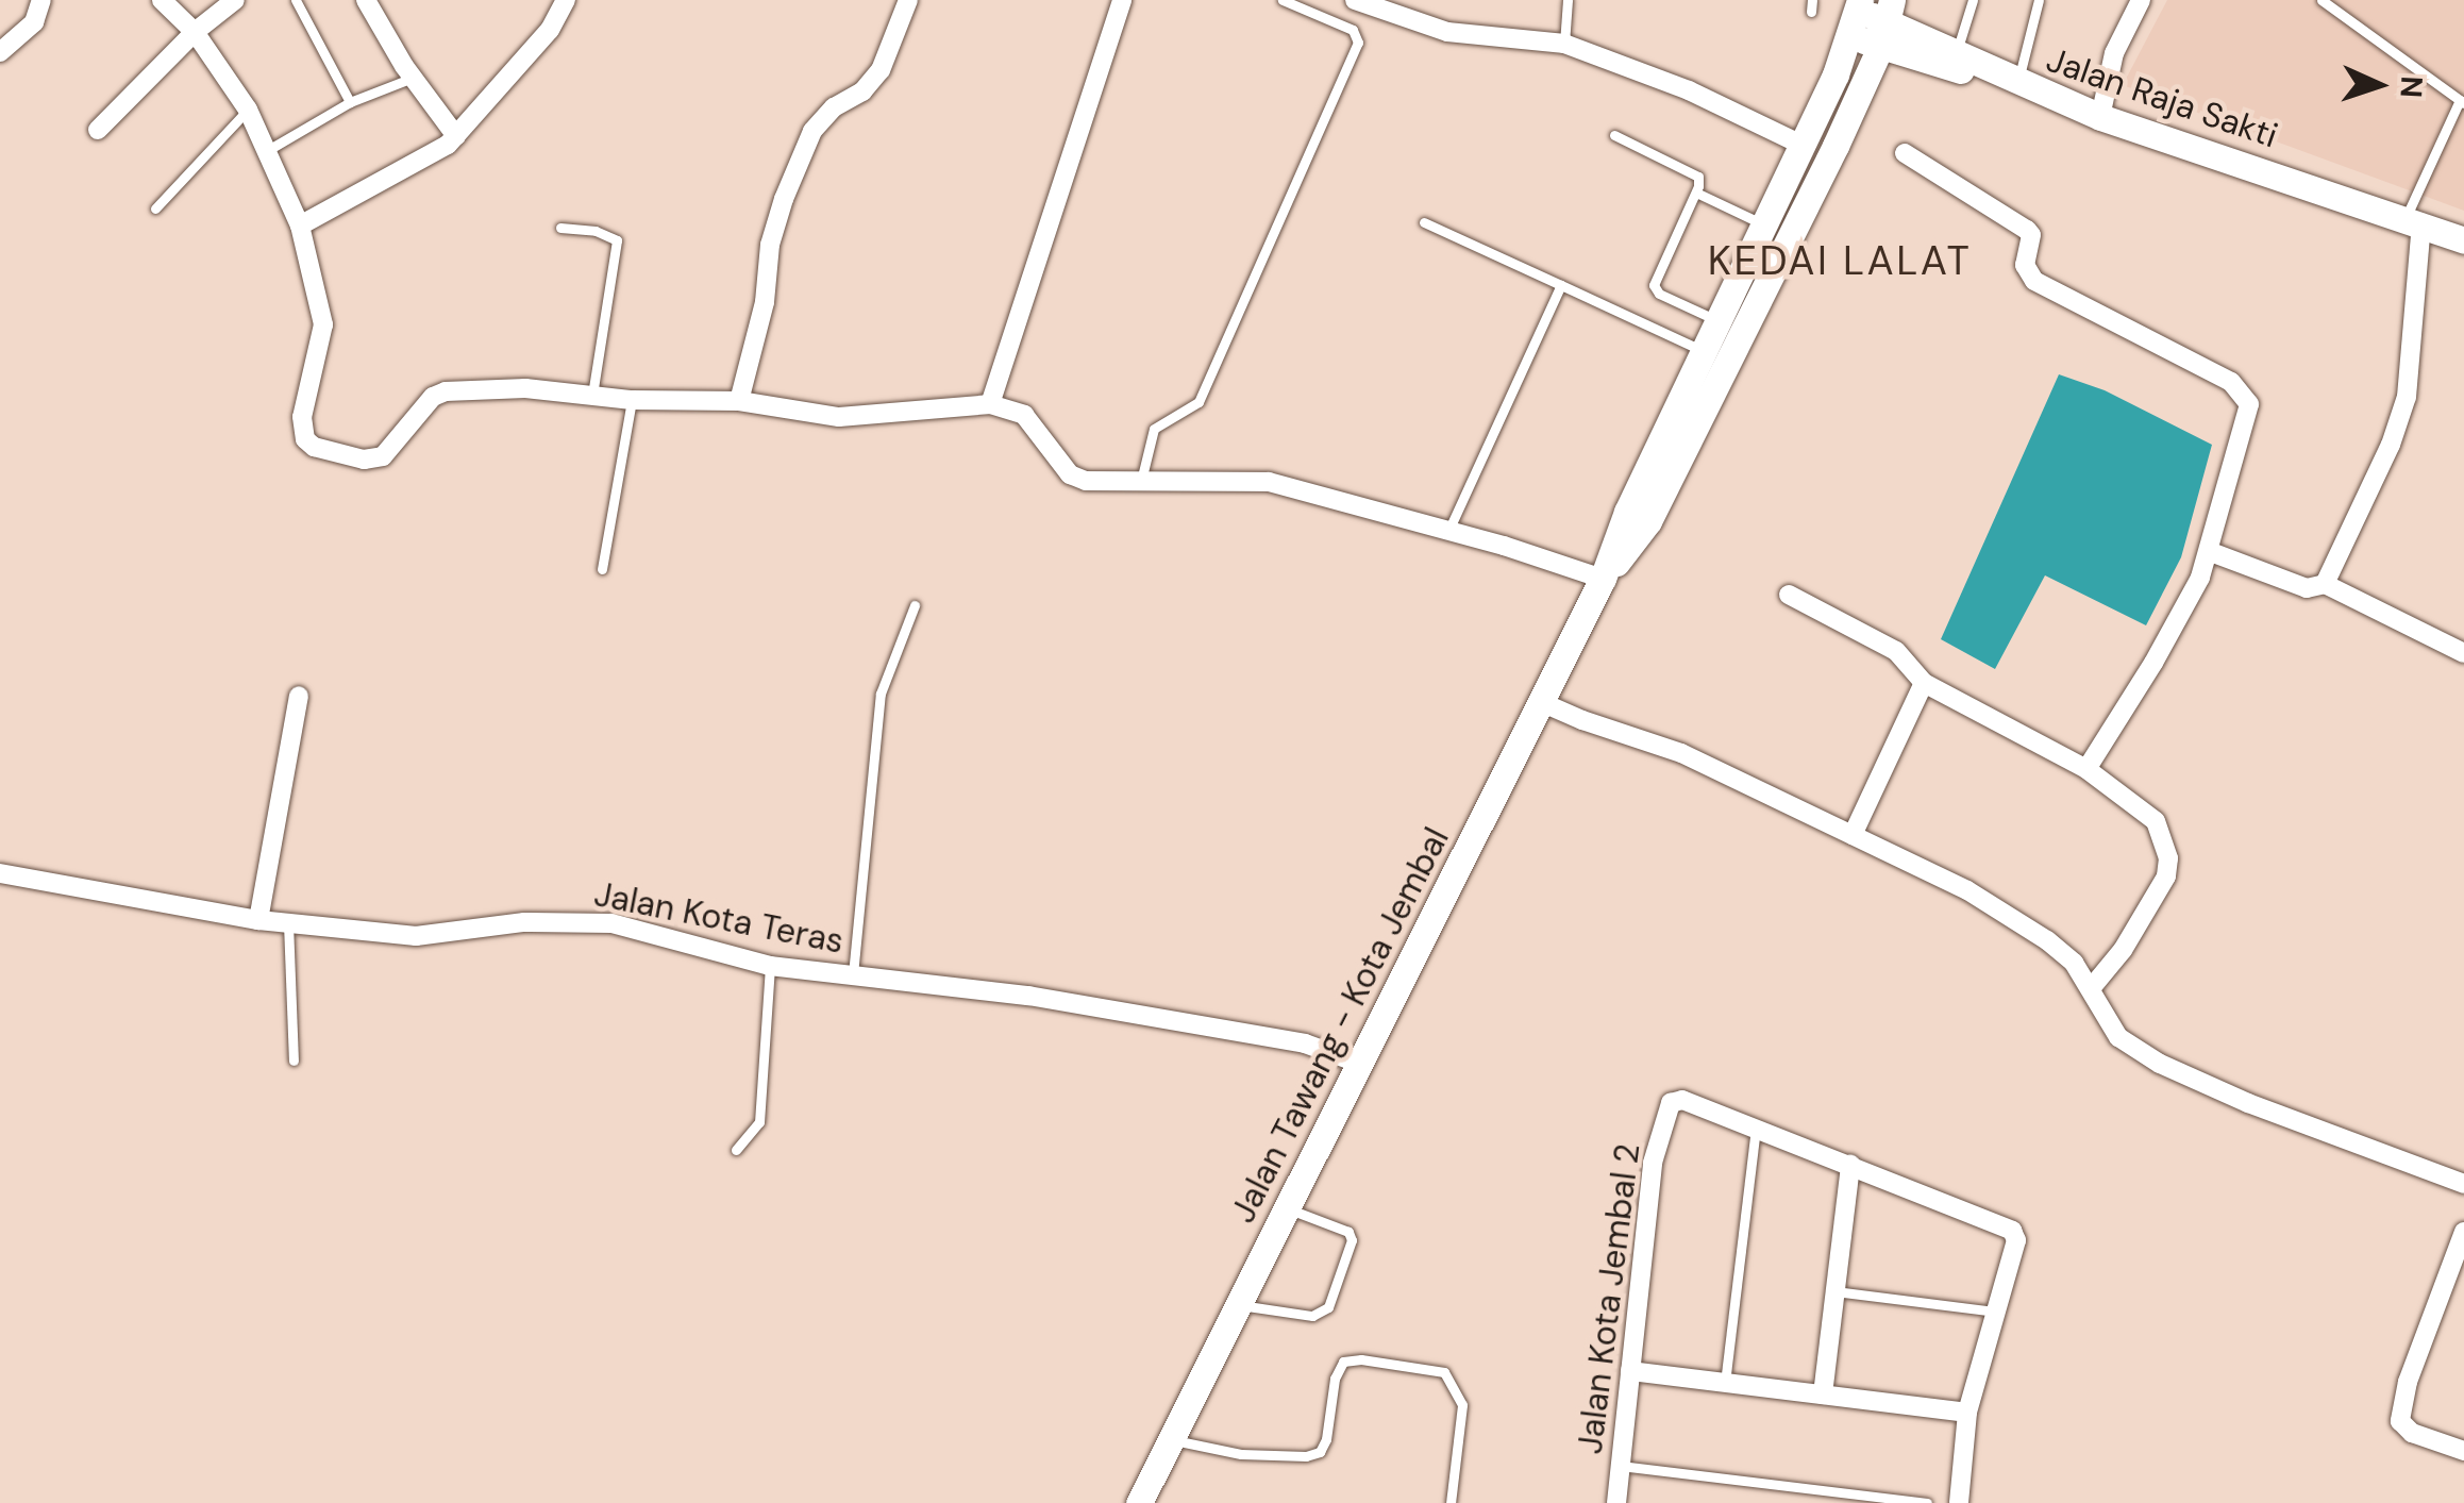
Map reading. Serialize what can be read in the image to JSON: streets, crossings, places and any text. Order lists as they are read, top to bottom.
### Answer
{
  "streets": {
    "main road": ["Jalan Raja Sakti", "Jalan Tawang - Kota Jembal"],
    "street": ["Jalan Kota Teras", "Jalan Kota Jembal 2"]
  },
  "crossings": [
    ["Jalan Raja Sakti", "Jalan Tawang - Kota Jembal"],
    ["Jalan Kota Teras", "Jalan Tawang - Kota Jembal"]
  ],
  "districts": ["KEDAI LALAT"],
  "north": "right"
}
